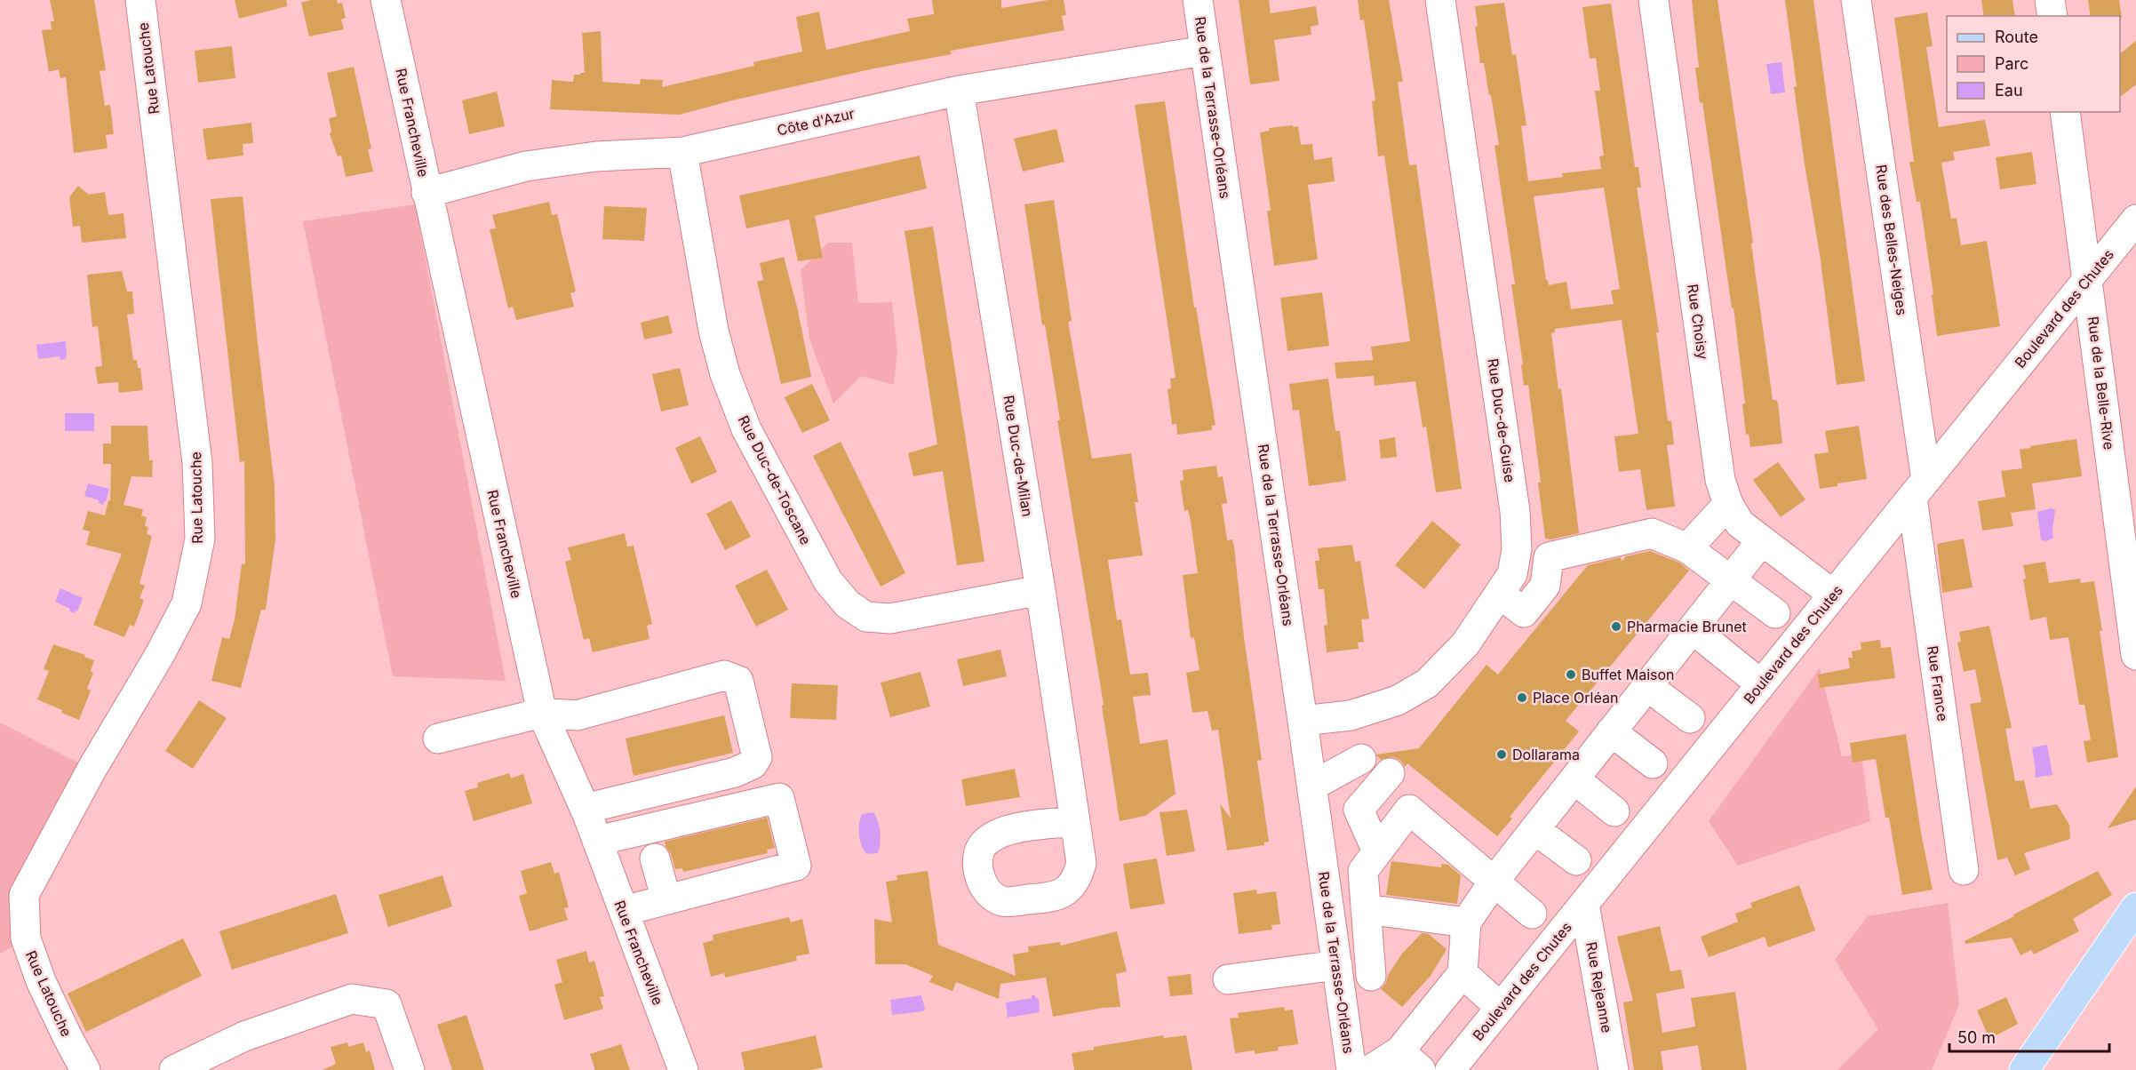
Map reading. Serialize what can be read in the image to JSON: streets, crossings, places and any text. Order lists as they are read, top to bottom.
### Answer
{
  "streets": {
    "street": [
      "Rue Latouche",
      "Rue de la Terrasse-Orléans",
      "Côte d'Azur",
      "Rue Francheville",
      "Rue des Belles-Neiges",
      "Boulevard des Chutes",
      "Rue Choisy",
      "Rue de la Belle-Rive",
      "Rue Duc-de-Guise",
      "Rue Duc-de-Milan",
      "Rue Duc-de-Toscane",
      "Rue France",
      "Rue Rejeanne"
    ]
  },
  "crossings": [
    ["Rue de la Terrasse-Orléans", "Côte d'Azur"],
    ["Rue de la Terrasse-Orléans", "Rue Duc-de-Guise"],
    ["Côte d'Azur", "Rue Francheville"],
    ["Côte d'Azur", "Rue Duc-de-Milan"],
    ["Côte d'Azur", "Rue Duc-de-Toscane"],
    ["Rue des Belles-Neiges", "Boulevard des Chutes"],
    ["Rue des Belles-Neiges", "Rue France"],
    ["Boulevard des Chutes", "Rue Choisy"],
    ["Boulevard des Chutes", "Rue de la Belle-Rive"],
    ["Boulevard des Chutes", "Rue France"],
    ["Boulevard des Chutes", "Rue Rejeanne"],
    ["Rue Duc-de-Milan", "Rue Duc-de-Toscane"]
  ],
  "places": [
    "Pharmacie Brunet",
    "Buffet Maison",
    "Place Orléan",
    "Dollarama"
  ],
  "legend": ["Route", "Parc", "Eau"],
  "scale_bar": "50 m"
}
